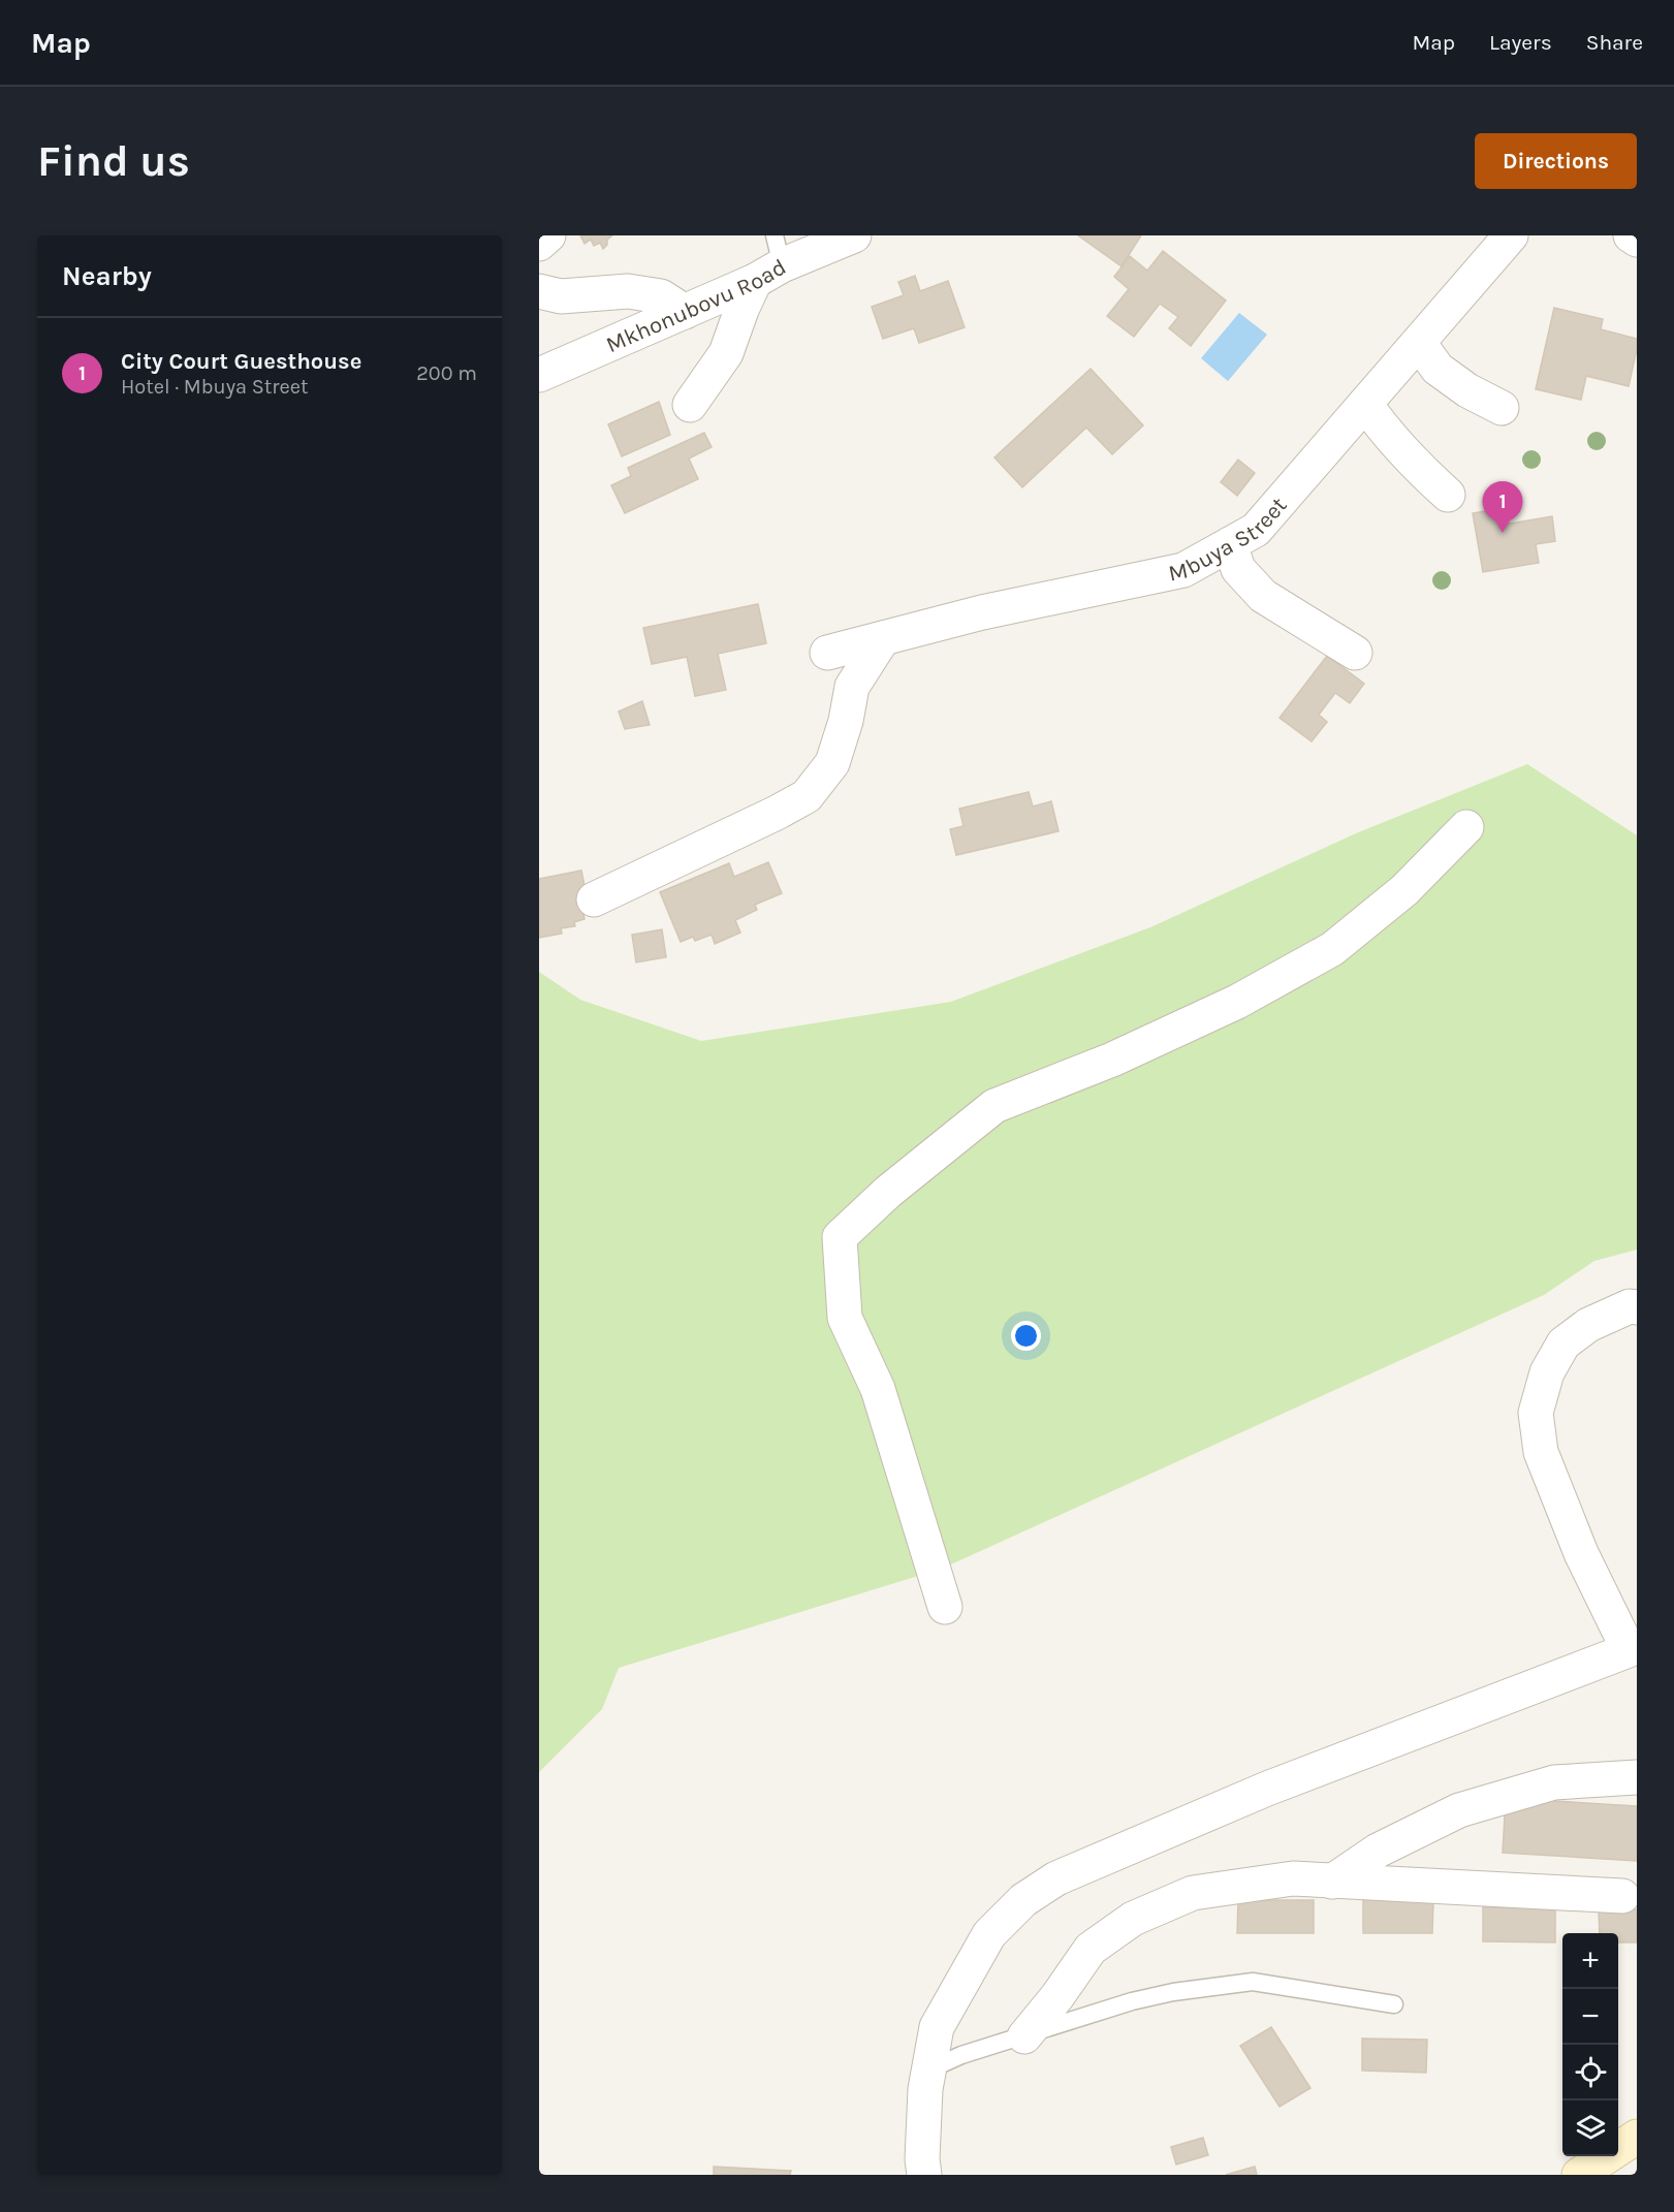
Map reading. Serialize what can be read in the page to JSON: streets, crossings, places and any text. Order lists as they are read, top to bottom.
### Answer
{
  "streets": {
    "street": ["Mkhonubovu Road", "Mbuya Street"]
  },
  "page": {
    "header": "Map",
    "nav": ["Map", "Layers", "Share"],
    "buttons": "Directions",
    "title": "Find us",
    "heading": "Nearby",
    "list": [
      {
        "mark": "1",
        "name": "City Court Guesthouse",
        "note": "Hotel · Mbuya Street",
        "value": "200 m"
      }
    ],
    "pins": "1",
    "map_buttons": ["+", "−"]
  }
}
